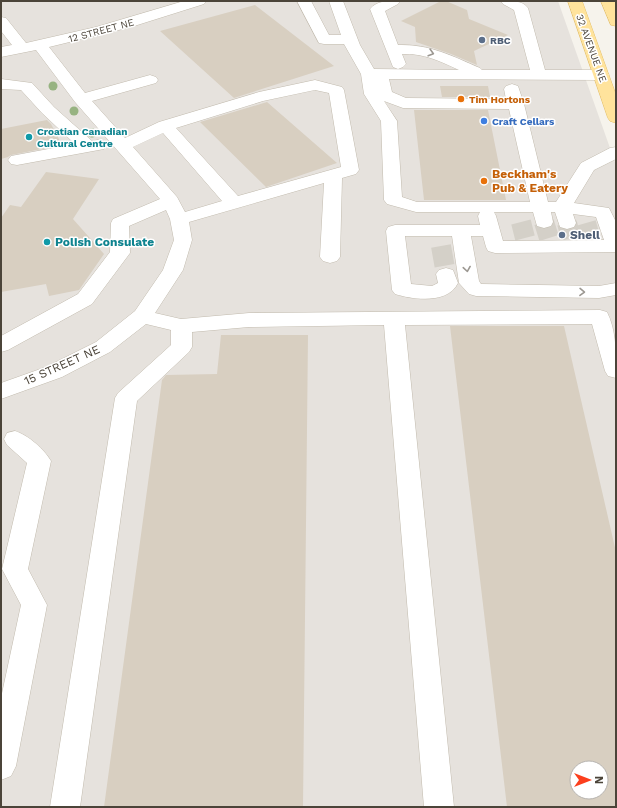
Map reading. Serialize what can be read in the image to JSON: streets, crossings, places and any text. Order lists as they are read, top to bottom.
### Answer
{
  "streets": {
    "main road": ["32 AVENUE NE"],
    "street": ["12 STREET NE", "15 STREET NE"]
  },
  "crossings": [
    ["12 STREET NE", "15 STREET NE"]
  ],
  "places": [
    "RBC",
    "Tim Hortons",
    "Craft Cellars",
    "Croatian Canadian Cultural Centre",
    "Beckham's Pub & Eatery",
    "Shell",
    "Polish Consulate"
  ],
  "north": "right"
}
